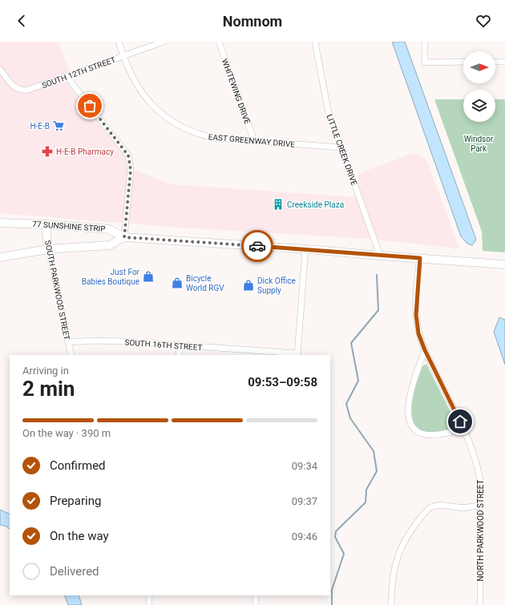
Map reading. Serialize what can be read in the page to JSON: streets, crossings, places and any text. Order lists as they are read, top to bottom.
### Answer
{
  "streets": {
    "main road": ["77 SUNSHINE STRIP", "SOUTH PARKWOOD STREET"],
    "street": [
      "SOUTH 12TH STREET",
      "WHITEWING DRIVE",
      "EAST GREENWAY DRIVE",
      "LITTLE CREEK DRIVE",
      "SOUTH 16TH STREET",
      "NORTH PARKWOOD STREET"
    ]
  },
  "crossings": [
    ["SOUTH 12TH STREET", "EAST GREENWAY DRIVE"],
    ["WHITEWING DRIVE", "EAST GREENWAY DRIVE"],
    ["EAST GREENWAY DRIVE", "LITTLE CREEK DRIVE"],
    ["77 SUNSHINE STRIP", "SOUTH PARKWOOD STREET"],
    ["SOUTH PARKWOOD STREET", "SOUTH 16TH STREET"]
  ],
  "parks": ["Windsor Park"],
  "places": {
    "supermarket": ["H-E-B"],
    "pharmacy": ["H-E-B Pharmacy"],
    "building": ["Creekside Plaza"],
    "shop": ["Just For Babies Boutique", "Bicycle World RGV", "Dick Office Supply"]
  },
  "north": "right",
  "page": {
    "header": "Nomnom",
    "heading": ["2 min", "Arriving in", "09:53–09:58"],
    "bar": "On the way · 390 m",
    "list": [
      ["Confirmed", "09:34"],
      ["Preparing", "09:37"],
      ["On the way", "09:46"],
      "Delivered"
    ]
  }
}
